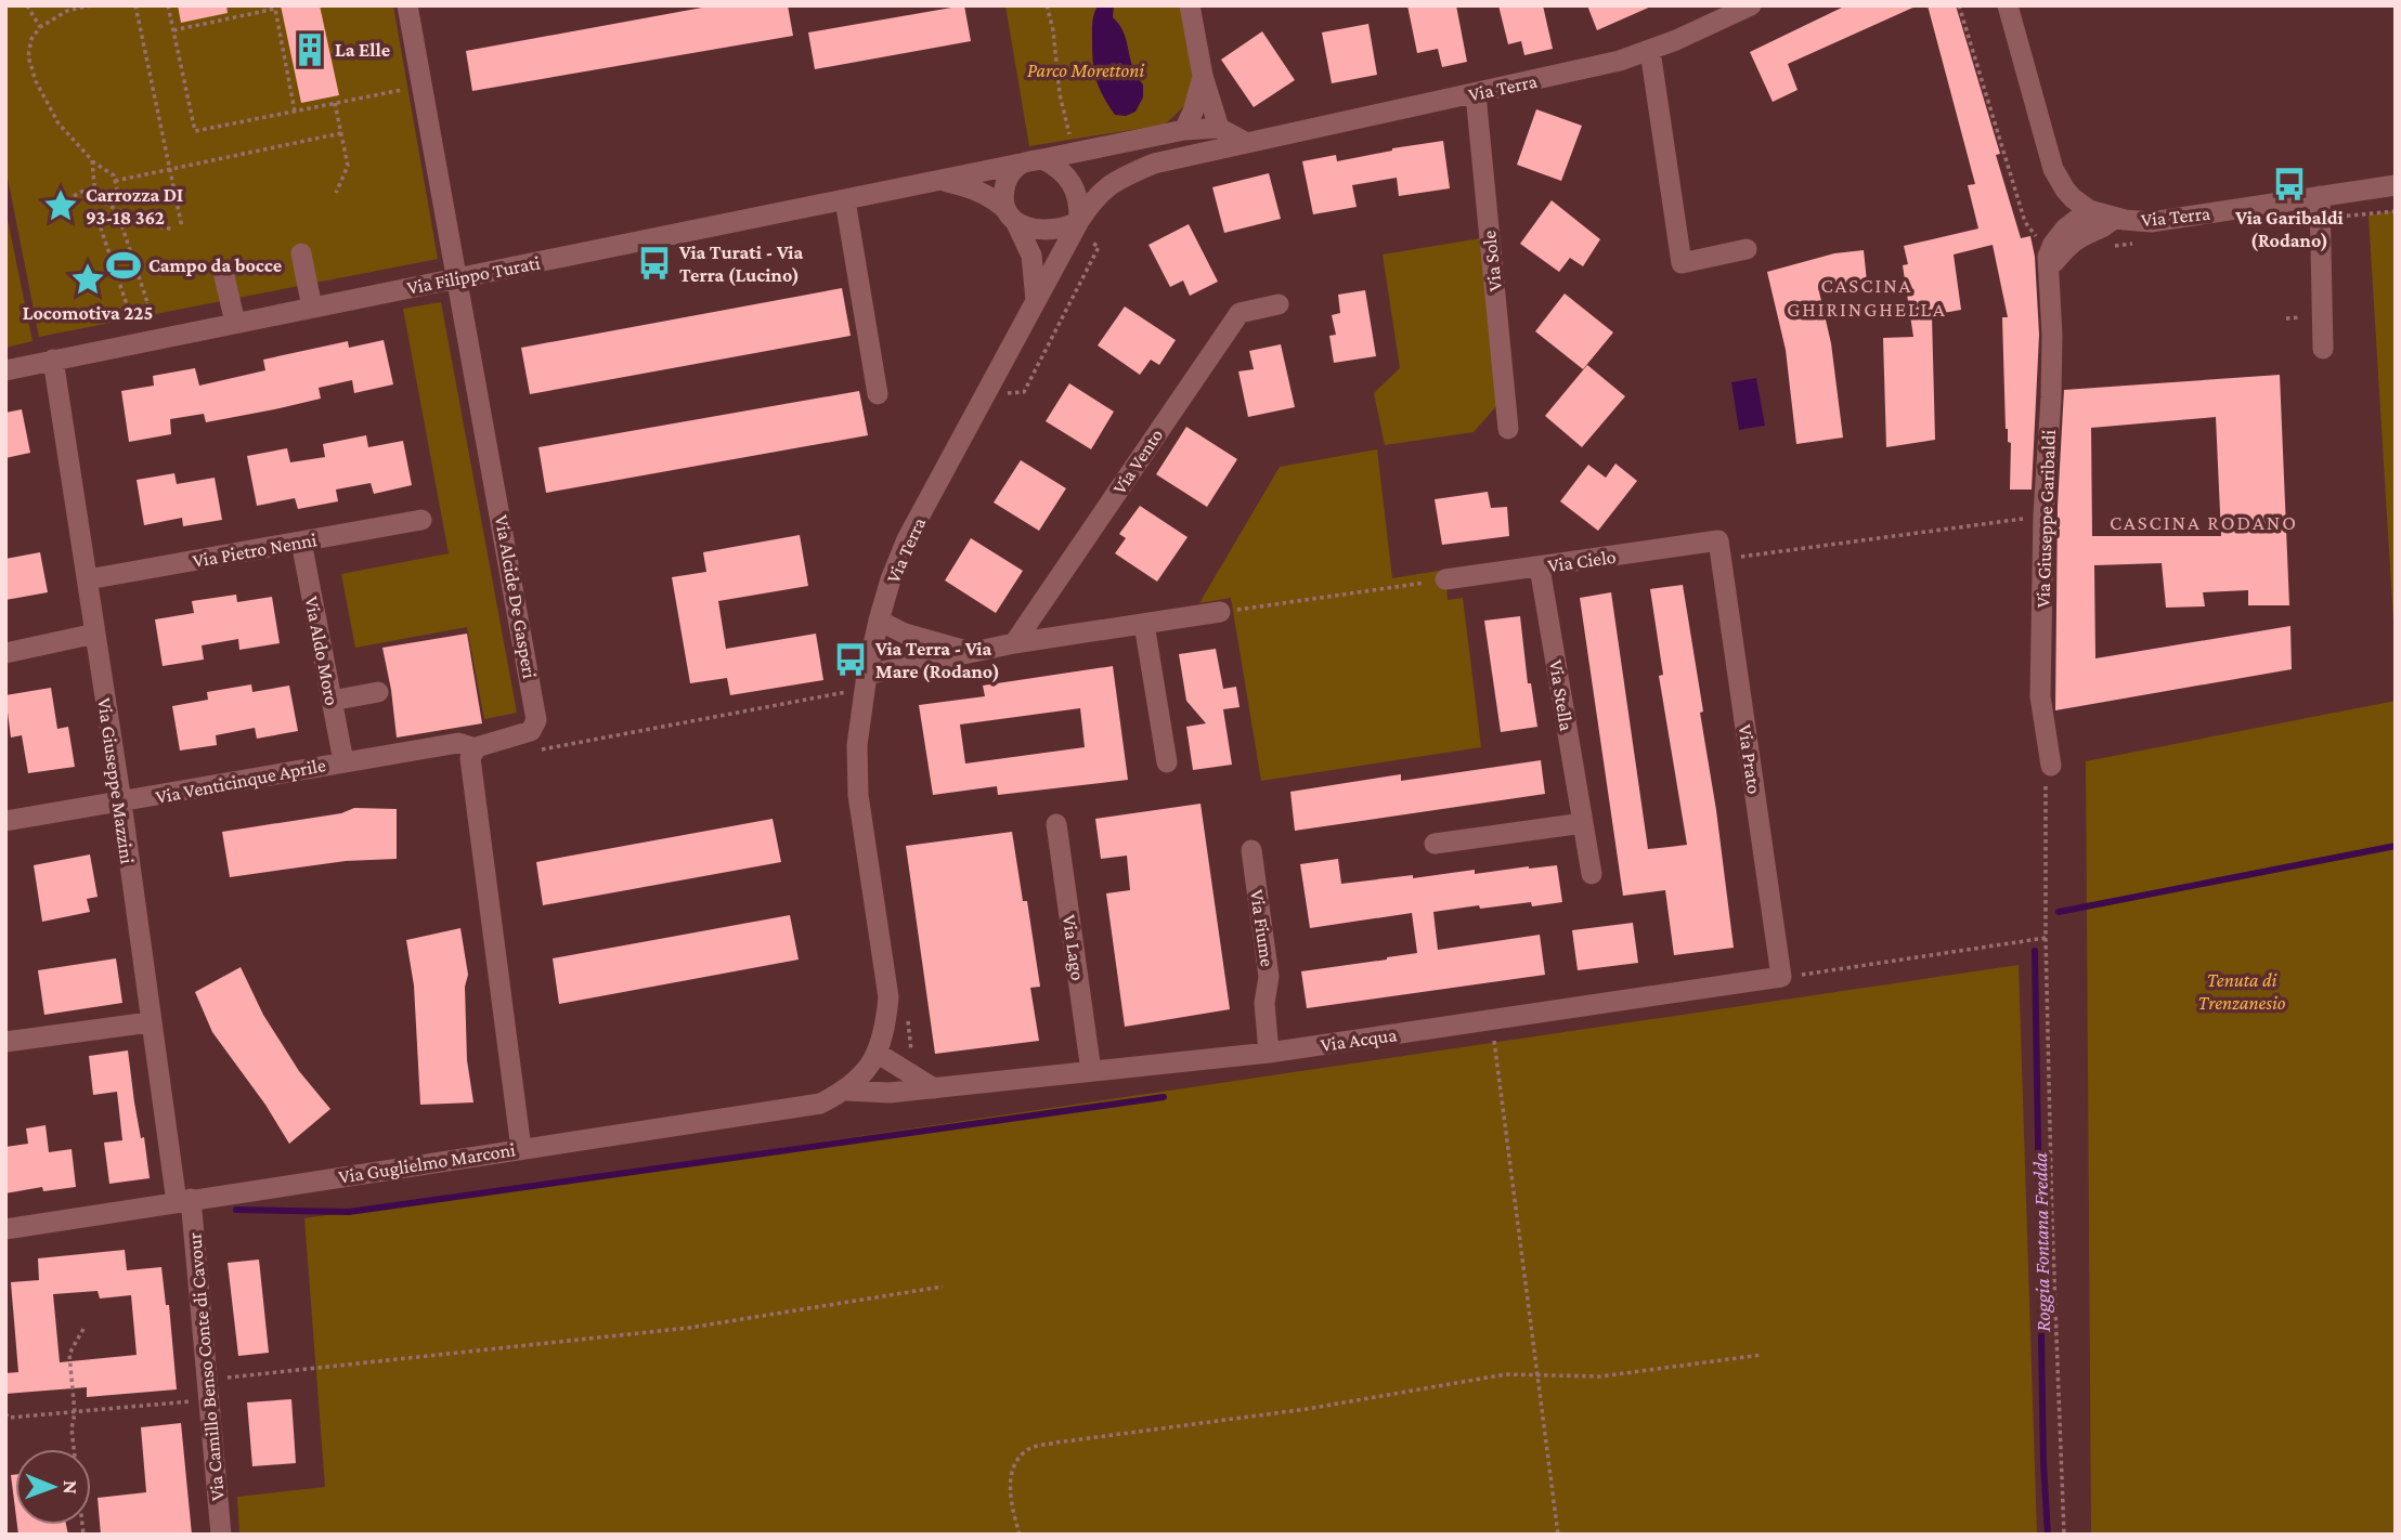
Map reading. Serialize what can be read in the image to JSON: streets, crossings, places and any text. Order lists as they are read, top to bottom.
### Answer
{
  "streets": {
    "street": [
      "Via Terra",
      "Via Sole",
      "Via Filippo Turati",
      "Via Vento",
      "Via Giuseppe Garibaldi",
      "Via Pietro Nenni",
      "Via Cielo",
      "Via Alcide De Gasperi",
      "Via Aldo Moro",
      "Via Stella",
      "Via Prato",
      "Via Giuseppe Mazzini",
      "Via Venticinque Aprile",
      "Via Fiume",
      "Via Lago",
      "Via Acqua",
      "Via Guglielmo Marconi",
      "Via Camillo Benso Conte di Cavour"
    ]
  },
  "crossings": [
    ["Via Terra", "Via Sole"],
    ["Via Terra", "Via Filippo Turati"],
    ["Via Terra", "Via Giuseppe Garibaldi"],
    ["Via Terra", "Via Acqua"],
    ["Via Terra", "Via Guglielmo Marconi"],
    ["Via Filippo Turati", "Via Alcide De Gasperi"],
    ["Via Filippo Turati", "Via Giuseppe Mazzini"],
    ["Via Pietro Nenni", "Via Aldo Moro"],
    ["Via Pietro Nenni", "Via Giuseppe Mazzini"],
    ["Via Cielo", "Via Stella"],
    ["Via Cielo", "Via Prato"],
    ["Via Alcide De Gasperi", "Via Venticinque Aprile"],
    ["Via Aldo Moro", "Via Venticinque Aprile"],
    ["Via Prato", "Via Acqua"],
    ["Via Giuseppe Mazzini", "Via Venticinque Aprile"],
    ["Via Giuseppe Mazzini", "Via Guglielmo Marconi"],
    ["Via Giuseppe Mazzini", "Via Camillo Benso Conte di Cavour"],
    ["Via Fiume", "Via Acqua"],
    ["Via Lago", "Via Acqua"],
    ["Via Acqua", "Via Guglielmo Marconi"],
    ["Via Guglielmo Marconi", "Via Camillo Benso Conte di Cavour"]
  ],
  "districts": ["CASCINA GHIRINGHELLA", "CASCINA RODANO"],
  "water": ["Roggia Fontana Fredda"],
  "parks": ["Parco Morettoni", "Tenuta di Trenzanesio"],
  "places": {
    "building": ["La Elle"],
    "bus stop": ["Via Garibaldi (Rodano)", "Via Turati - Via Terra (Lucino)", "Via Terra - Via Mare (Rodano)"],
    "place": ["Carrozza DI 93-18 362", "Locomotiva 225"],
    "sports": ["Campo da bocce"]
  },
  "north": "right"
}
